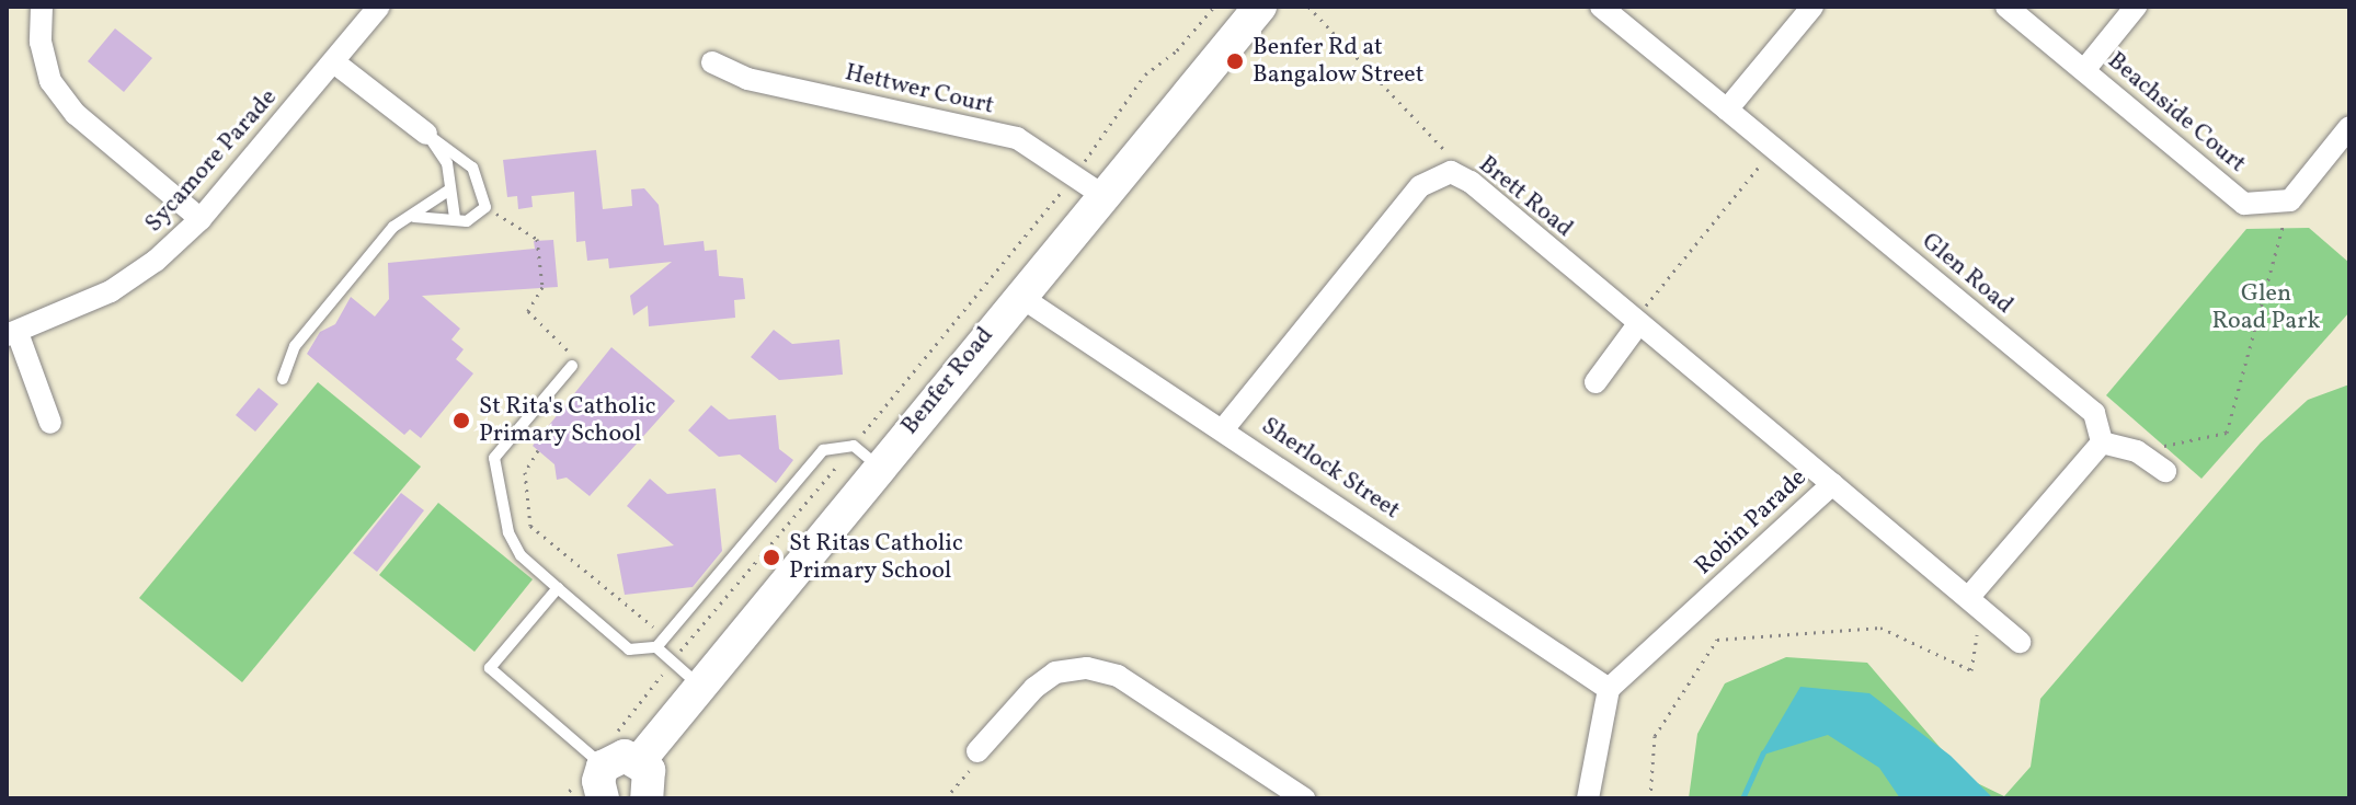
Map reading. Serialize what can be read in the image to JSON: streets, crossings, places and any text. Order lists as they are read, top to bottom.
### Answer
{
  "streets": {
    "street": [
      "Hettwer Court",
      "Beachside Court",
      "Sycamore Parade",
      "Brett Road",
      "Glen Road",
      "Benfer Road",
      "Sherlock Street",
      "Robin Parade"
    ]
  },
  "crossings": [
    ["Hettwer Court", "Benfer Road"],
    ["Brett Road", "Sherlock Street"],
    ["Brett Road", "Robin Parade"],
    ["Benfer Road", "Sherlock Street"],
    ["Sherlock Street", "Robin Parade"]
  ],
  "parks": ["Glen Road Park"],
  "places": ["Benfer Rd at Bangalow Street", "St Rita's Catholic Primary School", "St Ritas Catholic Primary School"]
}
